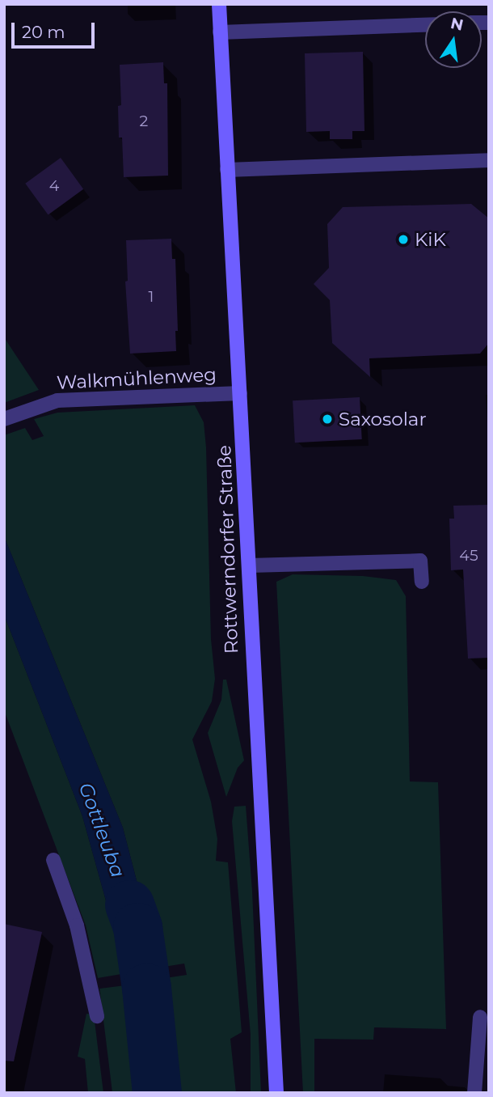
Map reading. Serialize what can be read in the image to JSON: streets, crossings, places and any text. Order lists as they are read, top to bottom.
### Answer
{
  "streets": {
    "main road": ["Rottwerndorfer Straße"],
    "street": ["Walkmühlenweg"]
  },
  "crossings": [
    ["Walkmühlenweg", "Rottwerndorfer Straße"]
  ],
  "water": ["Gottleuba"],
  "places": ["KiK", "Saxosolar"],
  "house_numbers": [
    "2",
    "4",
    "1",
    "45"
  ],
  "scale_bar": "20 m",
  "north": "top"
}
